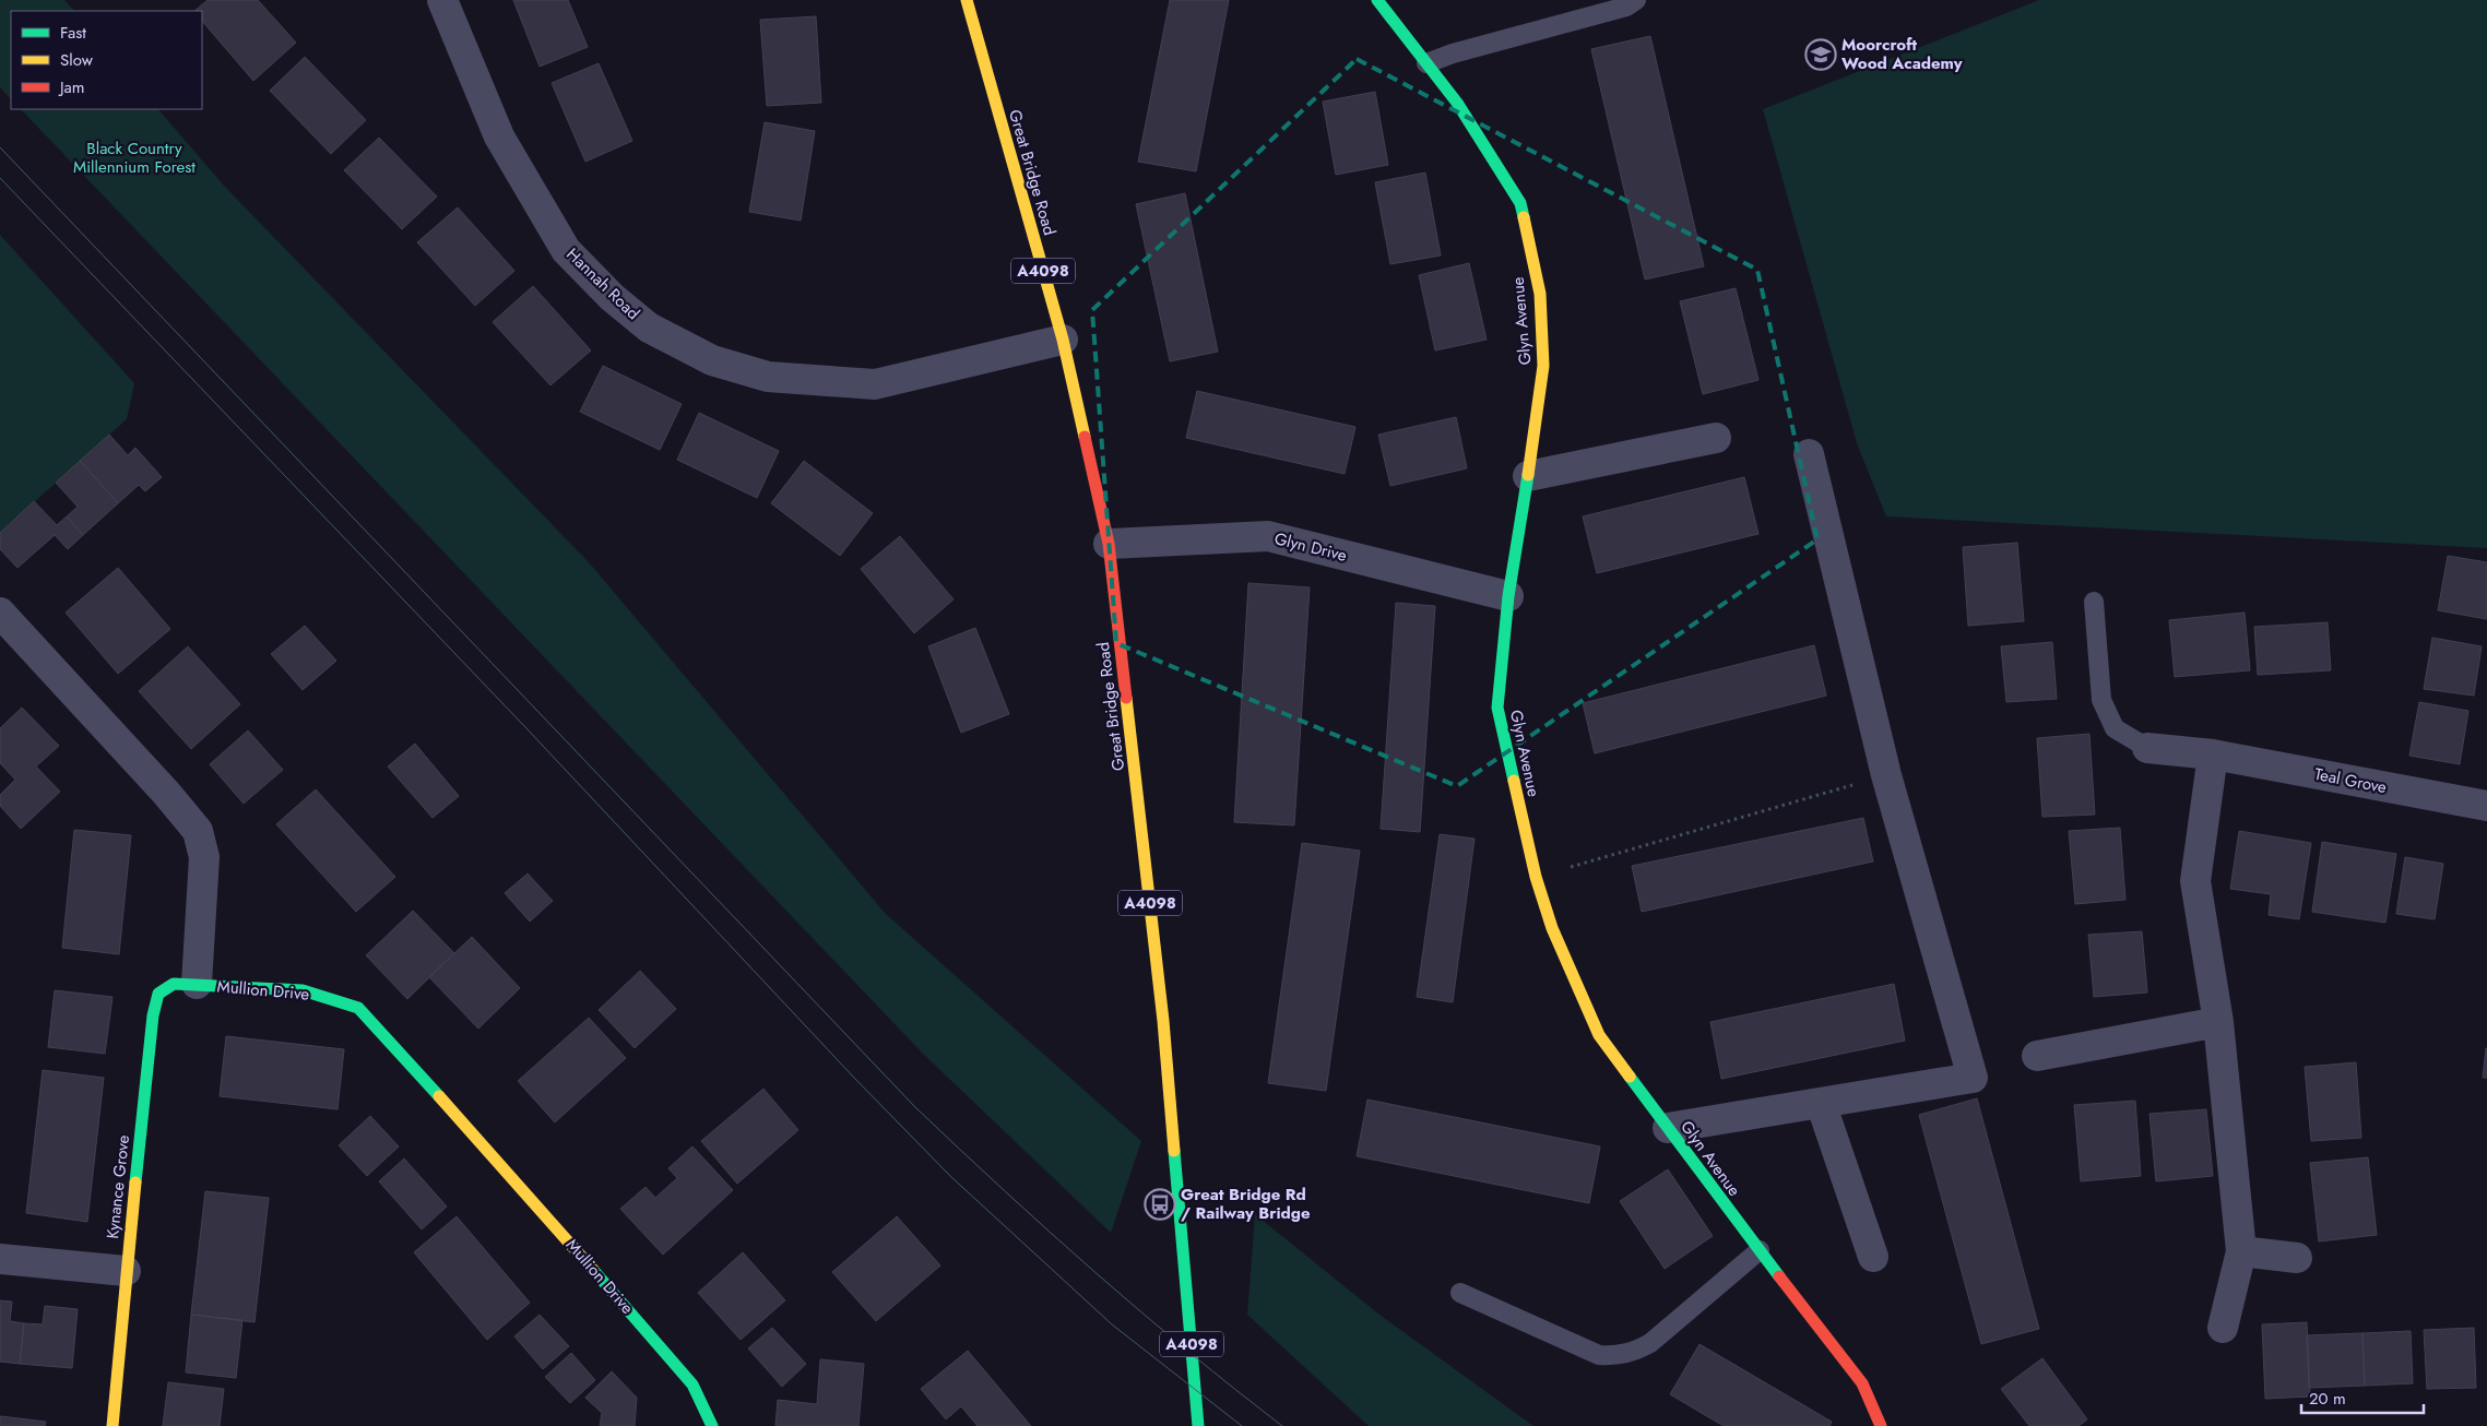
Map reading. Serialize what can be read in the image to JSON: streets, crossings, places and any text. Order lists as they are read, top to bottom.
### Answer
{
  "streets": {
    "street": [
      "Great Bridge Road",
      "A4098",
      "Hannah Road",
      "Glyn Avenue",
      "Glyn Drive",
      "Teal Grove",
      "Mullion Drive",
      "Kynance Grove"
    ]
  },
  "crossings": [
    ["Great Bridge Road", "Hannah Road"],
    ["Great Bridge Road", "Glyn Drive"],
    ["Glyn Avenue", "Glyn Drive"],
    ["Mullion Drive", "Kynance Grove"]
  ],
  "parks": ["Black Country Millennium Forest"],
  "places": {
    "school or university": ["Moorcroft Wood Academy"],
    "bus stop": ["Great Bridge Rd / Railway Bridge"]
  },
  "legend": ["Fast", "Slow", "Jam"],
  "scale_bar": "20 m"
}
